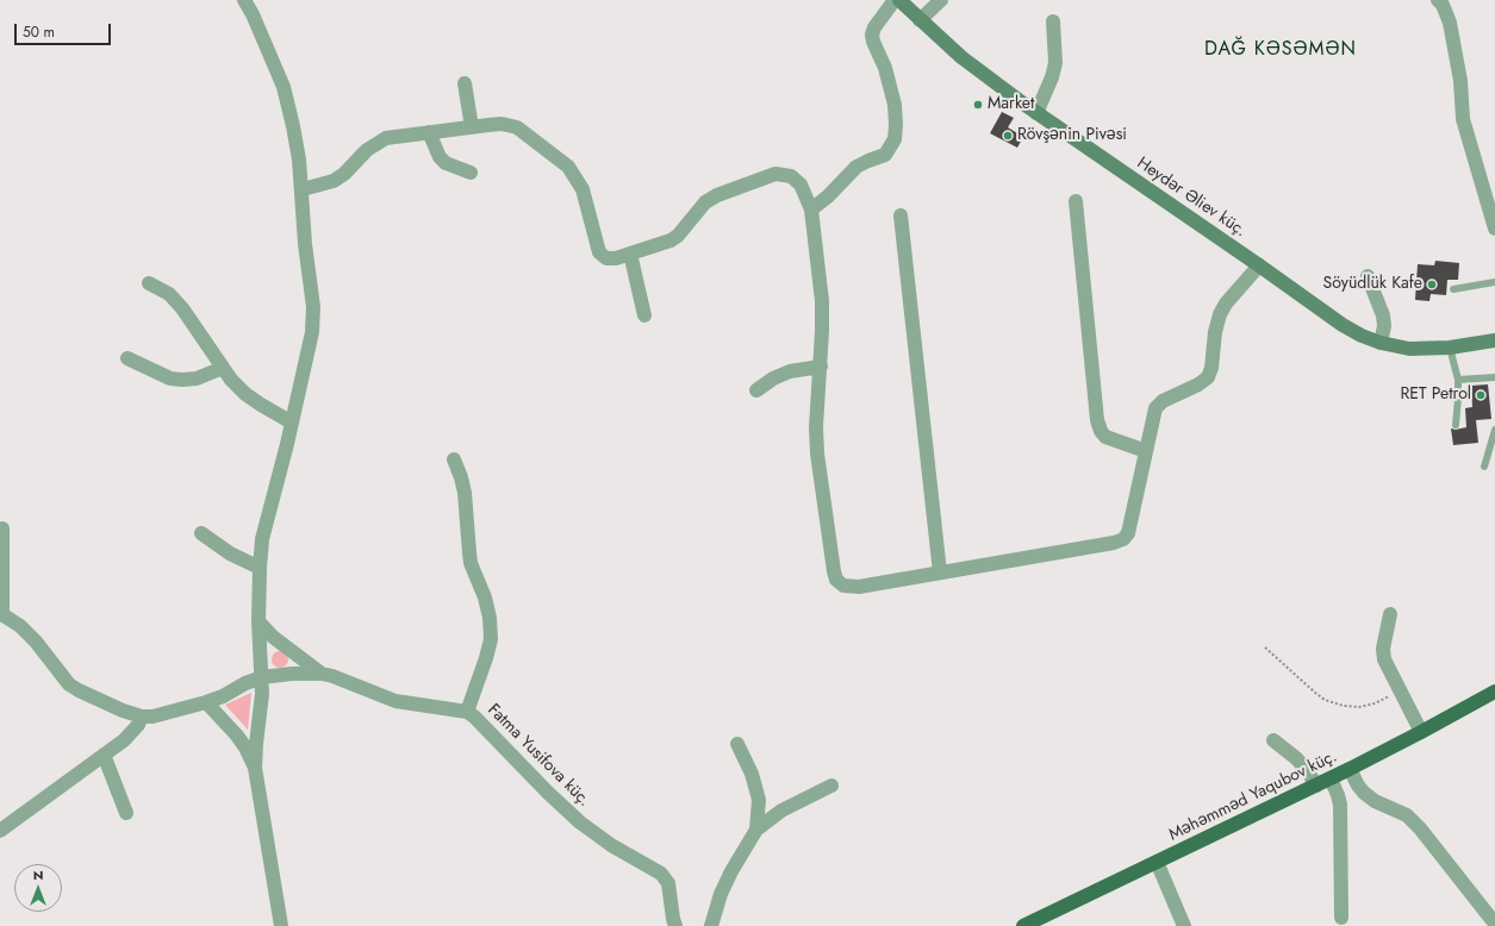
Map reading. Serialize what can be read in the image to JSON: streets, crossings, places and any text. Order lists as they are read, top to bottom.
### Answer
{
  "streets": {
    "main road": ["Heydər Əliev küç.", "Məhəmməd Yaqubov küç."],
    "street": ["Fatma Yusifova küç."]
  },
  "districts": ["DAĞ KƏSƏMƏN"],
  "places": [
    "Market",
    "Rövşənin Pivəsi",
    "Söyüdlük Kafe",
    "RET Petrol"
  ],
  "scale_bar": "50 m",
  "north": "top"
}
